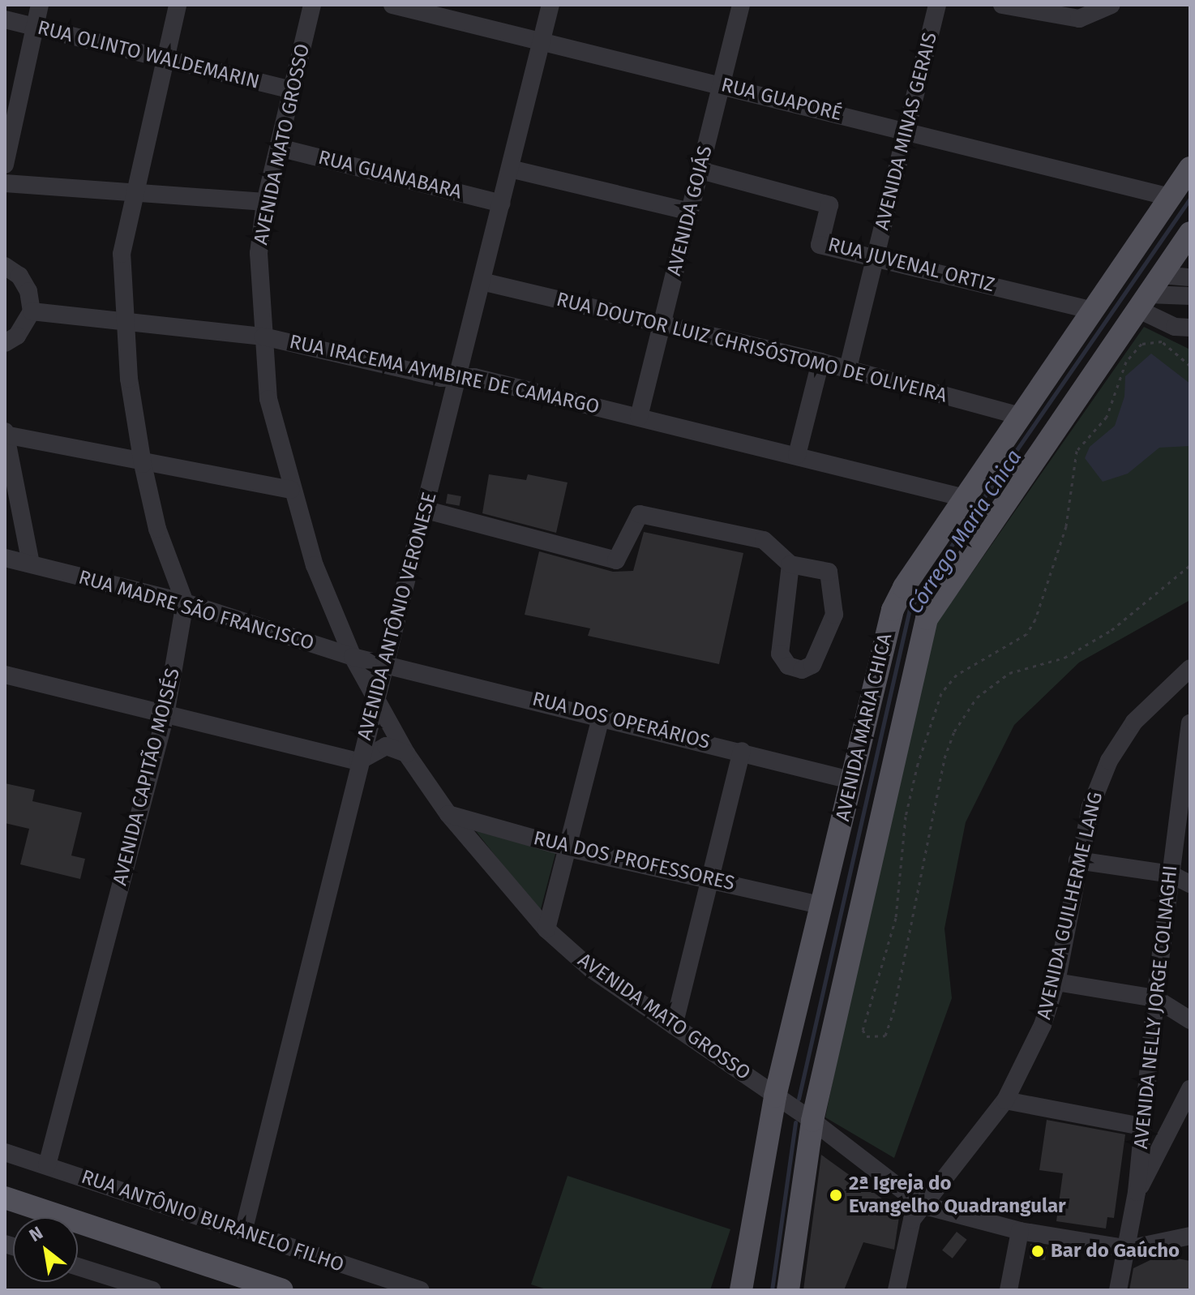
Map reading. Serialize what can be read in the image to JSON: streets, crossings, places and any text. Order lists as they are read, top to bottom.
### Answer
{
  "streets": {
    "main road": ["AVENIDA MARIA CHICA"],
    "street": [
      "RUA OLINTO WALDEMARIN",
      "RUA GUAPORÉ",
      "AVENIDA MINAS GERAIS",
      "AVENIDA MATO GROSSO",
      "RUA GUANABARA",
      "AVENIDA GOIÁS",
      "RUA JUVENAL ORTIZ",
      "RUA DOUTOR LUIZ CHRISÓSTOMO DE OLIVEIRA",
      "RUA IRACEMA AYMBIRE DE CAMARGO",
      "RUA MADRE SÃO FRANCISCO",
      "AVENIDA ANTÔNIO VERONESE",
      "RUA DOS OPERÁRIOS",
      "AVENIDA CAPITÃO MOISÉS",
      "RUA DOS PROFESSORES",
      "AVENIDA GUILHERME LANG",
      "AVENIDA NELLY JORGE COLNAGHI",
      "RUA ANTÔNIO BURANELO FILHO"
    ]
  },
  "crossings": [
    ["RUA OLINTO WALDEMARIN", "AVENIDA MATO GROSSO"],
    ["RUA GUAPORÉ", "AVENIDA MINAS GERAIS"],
    ["RUA GUAPORÉ", "AVENIDA GOIÁS"],
    ["RUA GUAPORÉ", "AVENIDA ANTÔNIO VERONESE"],
    ["RUA GUAPORÉ", "AVENIDA MARIA CHICA"],
    ["AVENIDA MINAS GERAIS", "RUA JUVENAL ORTIZ"],
    ["AVENIDA MINAS GERAIS", "RUA DOUTOR LUIZ CHRISÓSTOMO DE OLIVEIRA"],
    ["AVENIDA MATO GROSSO", "RUA GUANABARA"],
    ["AVENIDA MATO GROSSO", "RUA IRACEMA AYMBIRE DE CAMARGO"],
    ["AVENIDA MATO GROSSO", "RUA MADRE SÃO FRANCISCO"],
    ["AVENIDA MATO GROSSO", "AVENIDA ANTÔNIO VERONESE"],
    ["AVENIDA MATO GROSSO", "AVENIDA MARIA CHICA"],
    ["AVENIDA MATO GROSSO", "RUA DOS PROFESSORES"],
    ["AVENIDA MATO GROSSO", "AVENIDA GUILHERME LANG"],
    ["RUA GUANABARA", "AVENIDA ANTÔNIO VERONESE"],
    ["AVENIDA GOIÁS", "RUA JUVENAL ORTIZ"],
    ["AVENIDA GOIÁS", "RUA DOUTOR LUIZ CHRISÓSTOMO DE OLIVEIRA"],
    ["AVENIDA GOIÁS", "RUA IRACEMA AYMBIRE DE CAMARGO"],
    ["RUA JUVENAL ORTIZ", "AVENIDA MARIA CHICA"],
    ["RUA DOUTOR LUIZ CHRISÓSTOMO DE OLIVEIRA", "AVENIDA ANTÔNIO VERONESE"],
    ["RUA DOUTOR LUIZ CHRISÓSTOMO DE OLIVEIRA", "AVENIDA MARIA CHICA"],
    ["RUA IRACEMA AYMBIRE DE CAMARGO", "AVENIDA ANTÔNIO VERONESE"],
    ["RUA IRACEMA AYMBIRE DE CAMARGO", "AVENIDA MARIA CHICA"],
    ["RUA MADRE SÃO FRANCISCO", "AVENIDA ANTÔNIO VERONESE"],
    ["RUA MADRE SÃO FRANCISCO", "RUA DOS OPERÁRIOS"],
    ["RUA MADRE SÃO FRANCISCO", "AVENIDA CAPITÃO MOISÉS"],
    ["AVENIDA ANTÔNIO VERONESE", "RUA DOS OPERÁRIOS"],
    ["AVENIDA ANTÔNIO VERONESE", "RUA ANTÔNIO BURANELO FILHO"],
    ["RUA DOS OPERÁRIOS", "AVENIDA MARIA CHICA"],
    ["AVENIDA MARIA CHICA", "RUA DOS PROFESSORES"],
    ["AVENIDA CAPITÃO MOISÉS", "RUA ANTÔNIO BURANELO FILHO"]
  ],
  "water": ["Córrego Maria Chica"],
  "places": ["2ª Igreja do Evangelho Quadrangular", "Bar do Gaúcho"],
  "north": "top left"
}
